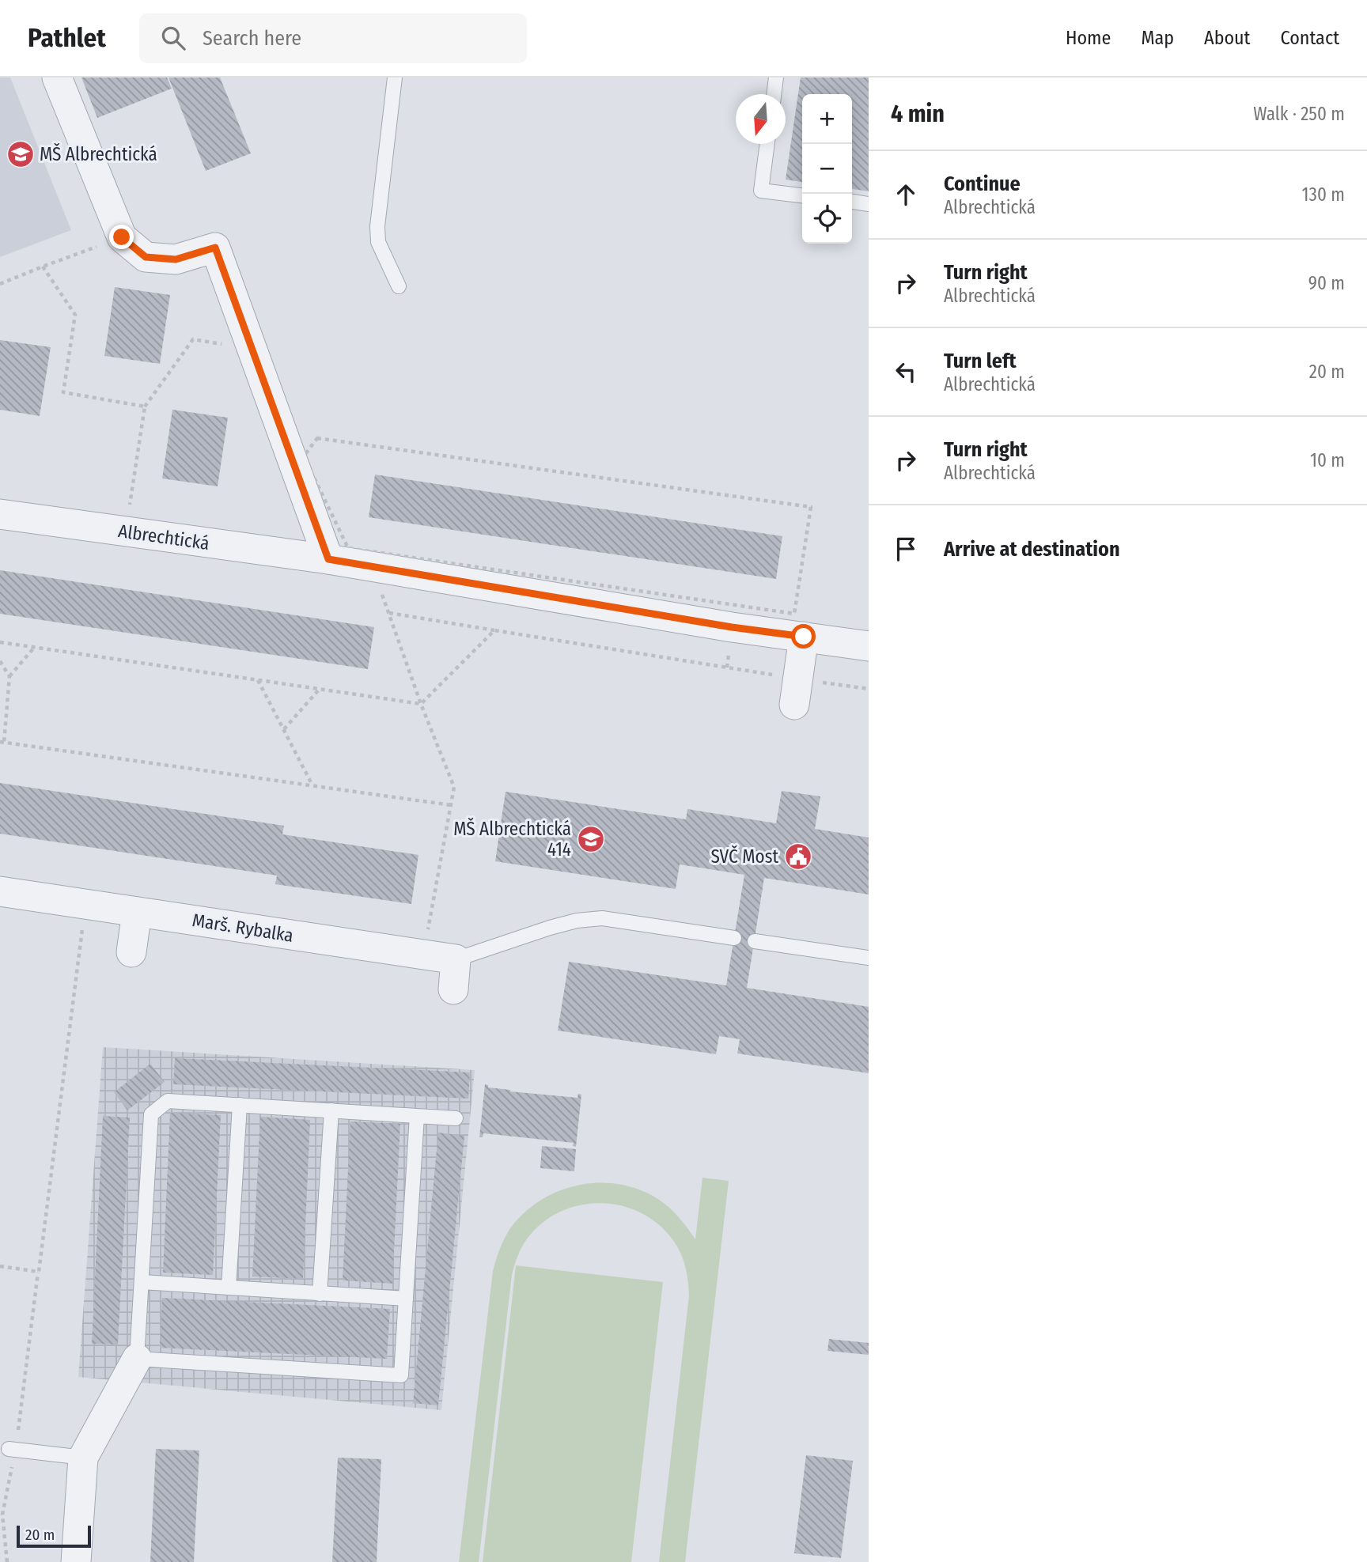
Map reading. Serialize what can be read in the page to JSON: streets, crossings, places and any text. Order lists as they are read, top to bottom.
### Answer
{
  "streets": {
    "street": ["Albrechtická", "Marš. Rybalka"]
  },
  "places": {
    "school or university": ["MŠ Albrechtická", "MŠ Albrechtická 414"],
    "public building": ["SVČ Most"]
  },
  "scale_bar": "20 m",
  "north": "bottom",
  "page": {
    "header": "Pathlet",
    "search": "Search here",
    "nav": [
      "Home",
      "Map",
      "About",
      "Contact"
    ],
    "heading": ["4 min", "Walk · 250 m"],
    "map_buttons": ["+", "−"],
    "list": [
      ["Continue", "Albrechtická", "130 m"],
      ["Turn right", "Albrechtická", "90 m"],
      ["Turn left", "Albrechtická", "20 m"],
      ["Turn right", "Albrechtická", "10 m"],
      "Arrive at destination"
    ],
    "scale": "20 m"
  }
}
